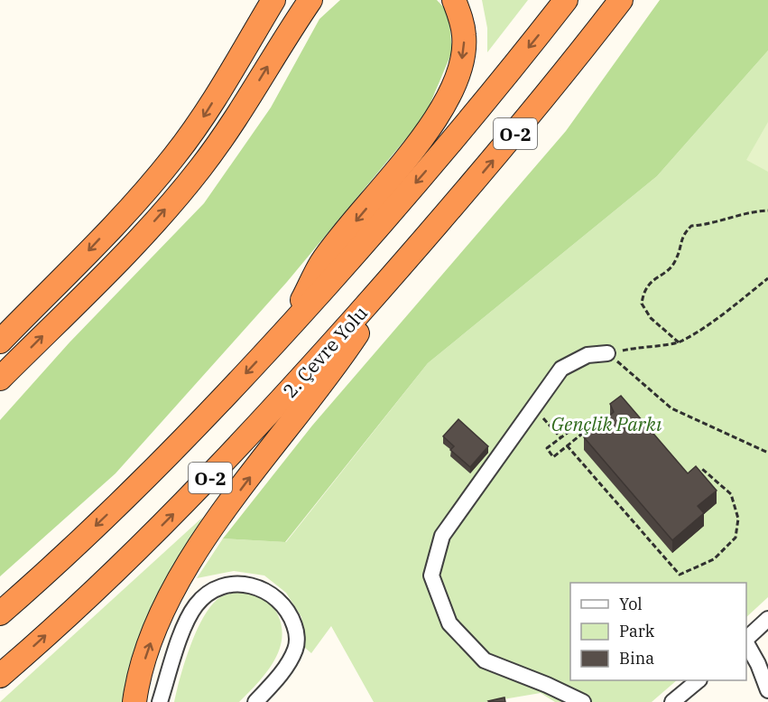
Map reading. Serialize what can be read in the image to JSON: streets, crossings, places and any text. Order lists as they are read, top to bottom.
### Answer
{
  "streets": {
    "highway": ["O-2", "2. Çevre Yolu"]
  },
  "parks": ["Gençlik Parkı"],
  "legend": ["Yol", "Park", "Bina"]
}
